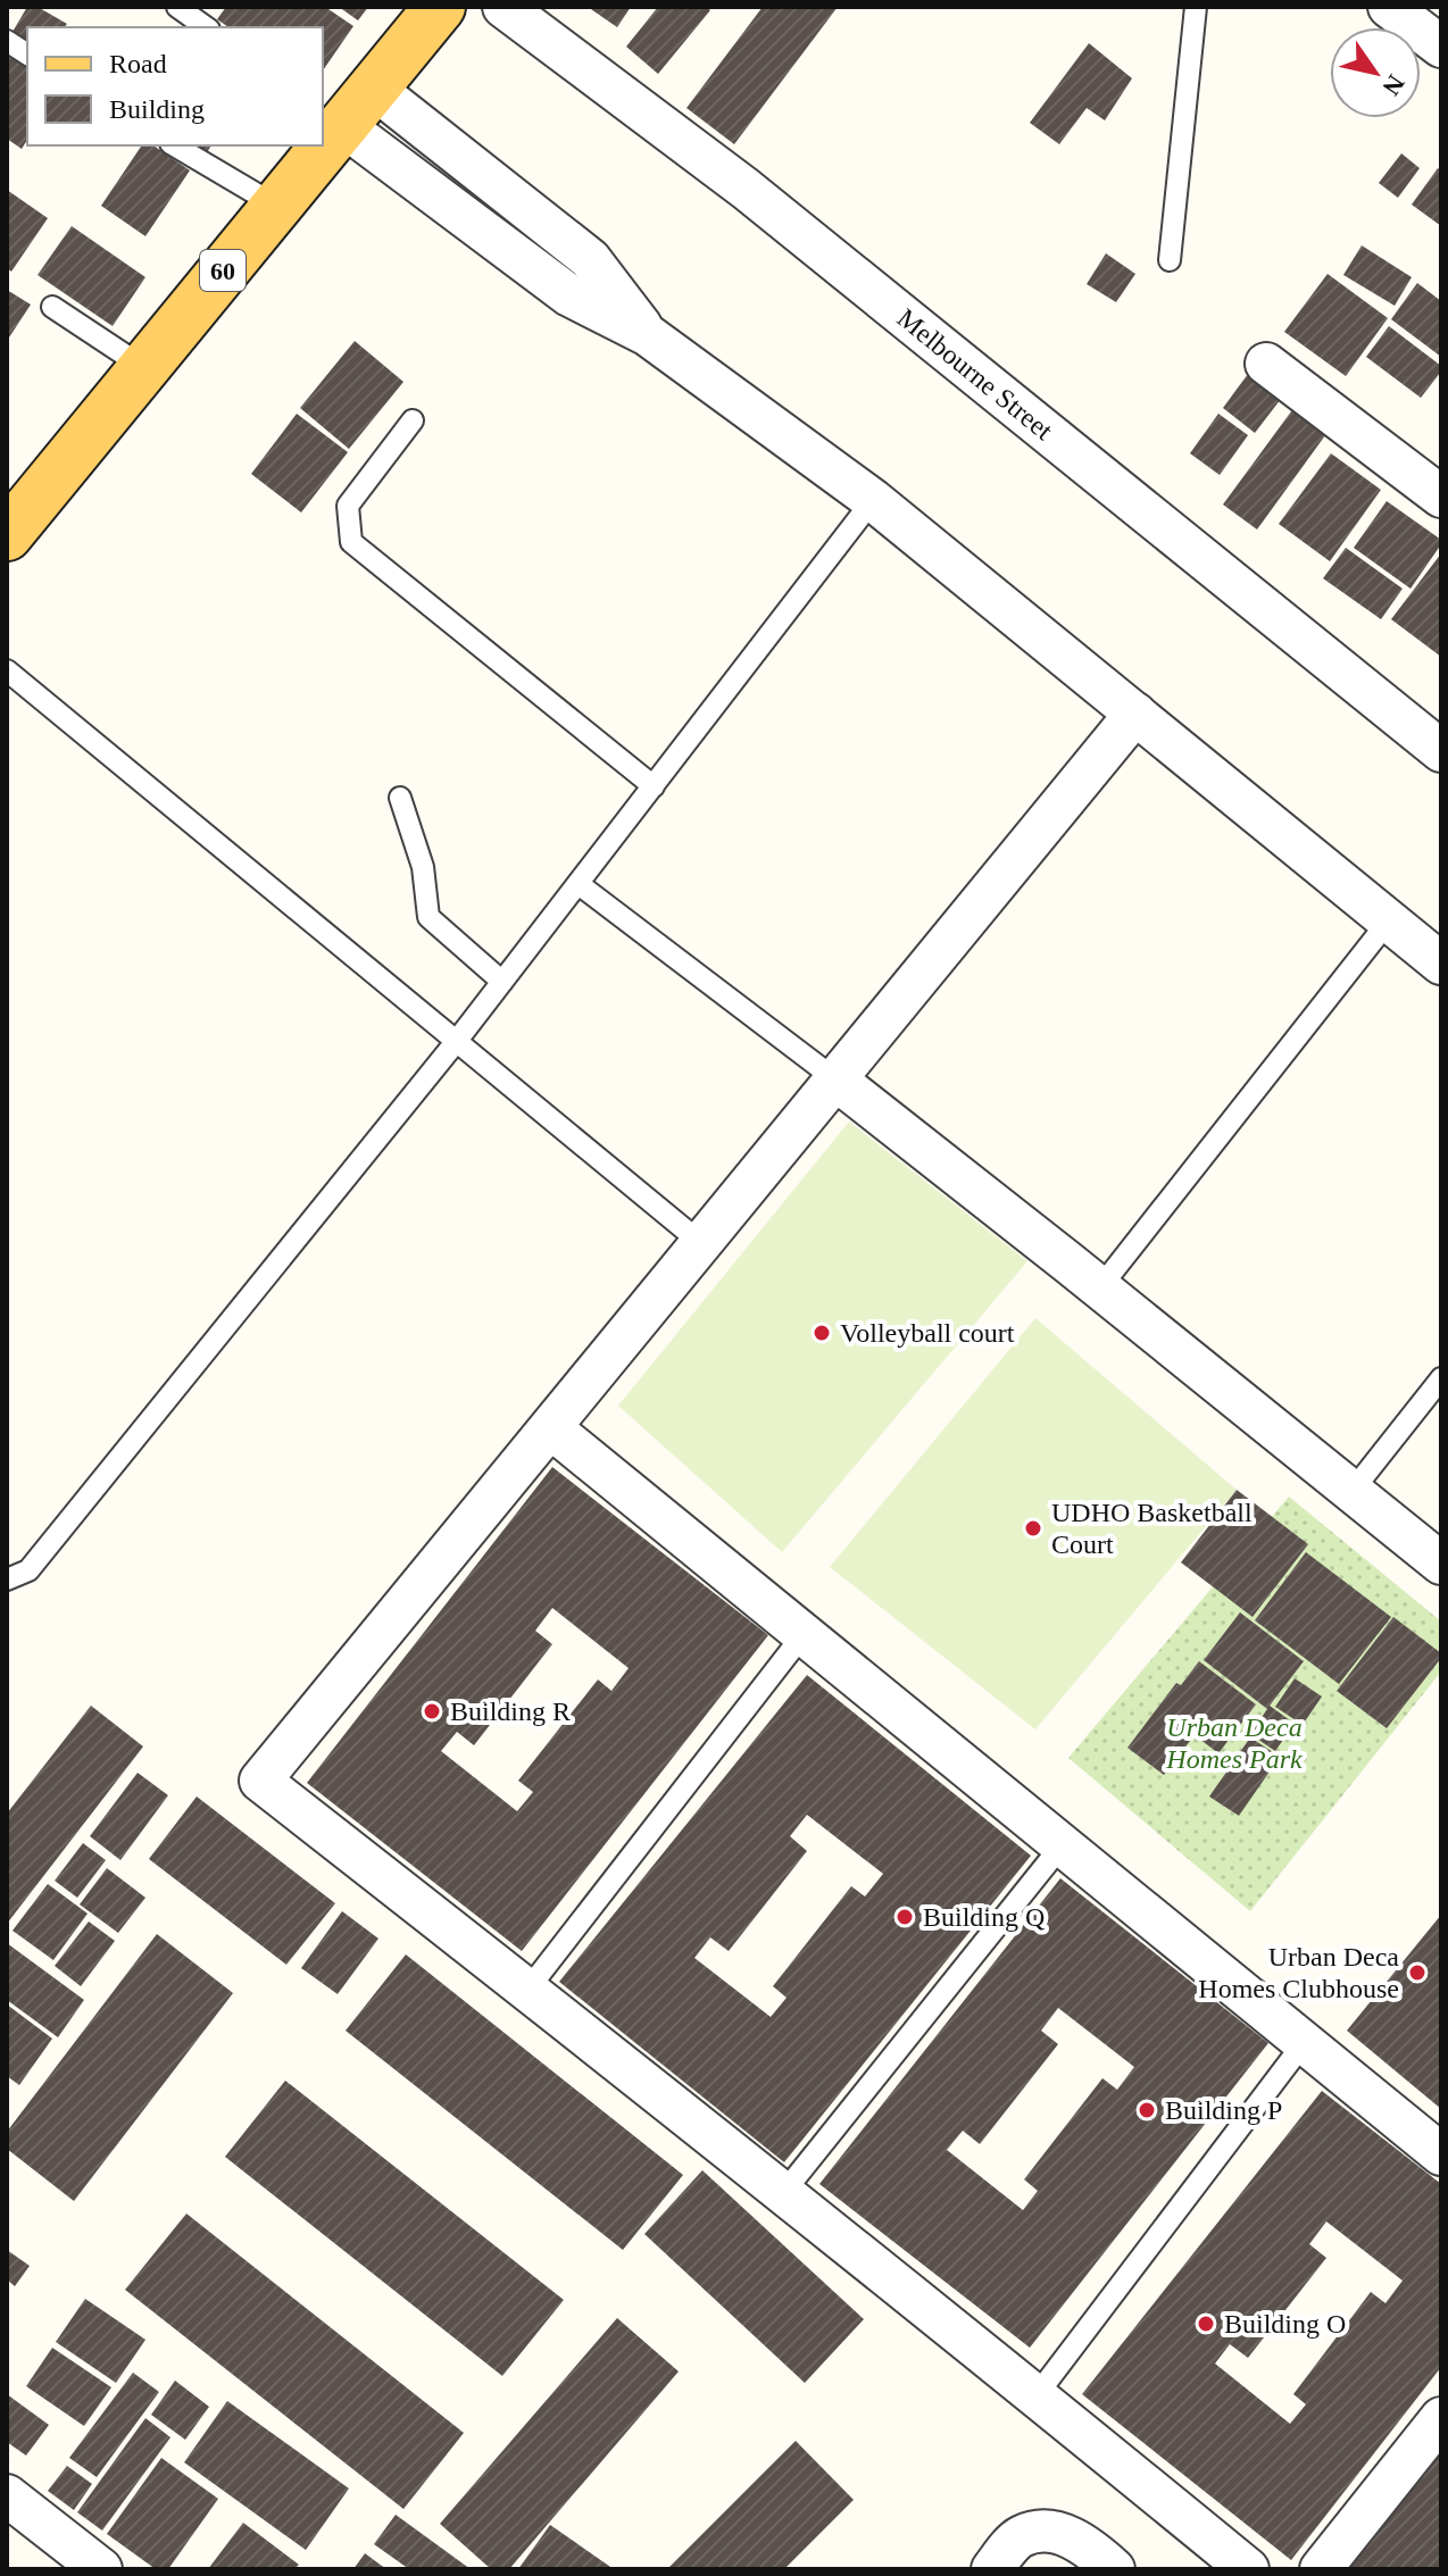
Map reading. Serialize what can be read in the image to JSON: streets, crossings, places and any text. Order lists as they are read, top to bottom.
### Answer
{
  "streets": {
    "main road": ["60"],
    "street": ["Melbourne Street"]
  },
  "parks": ["Urban Deca Homes Park"],
  "places": [
    "Volleyball court",
    "UDHO Basketball Court",
    "Building R",
    "Building Q",
    "Urban Deca Homes Clubhouse",
    "Building P",
    "Building O"
  ],
  "legend": ["Road", "Building"],
  "north": "bottom right"
}
